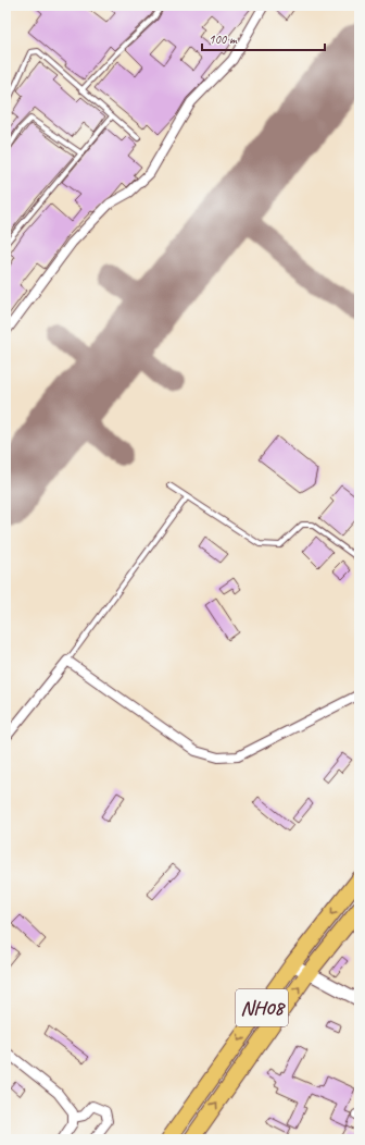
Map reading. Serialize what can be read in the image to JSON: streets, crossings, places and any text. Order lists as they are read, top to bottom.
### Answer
{
  "streets": {
    "highway": ["NH08"]
  },
  "scale_bar": "100 m"
}
